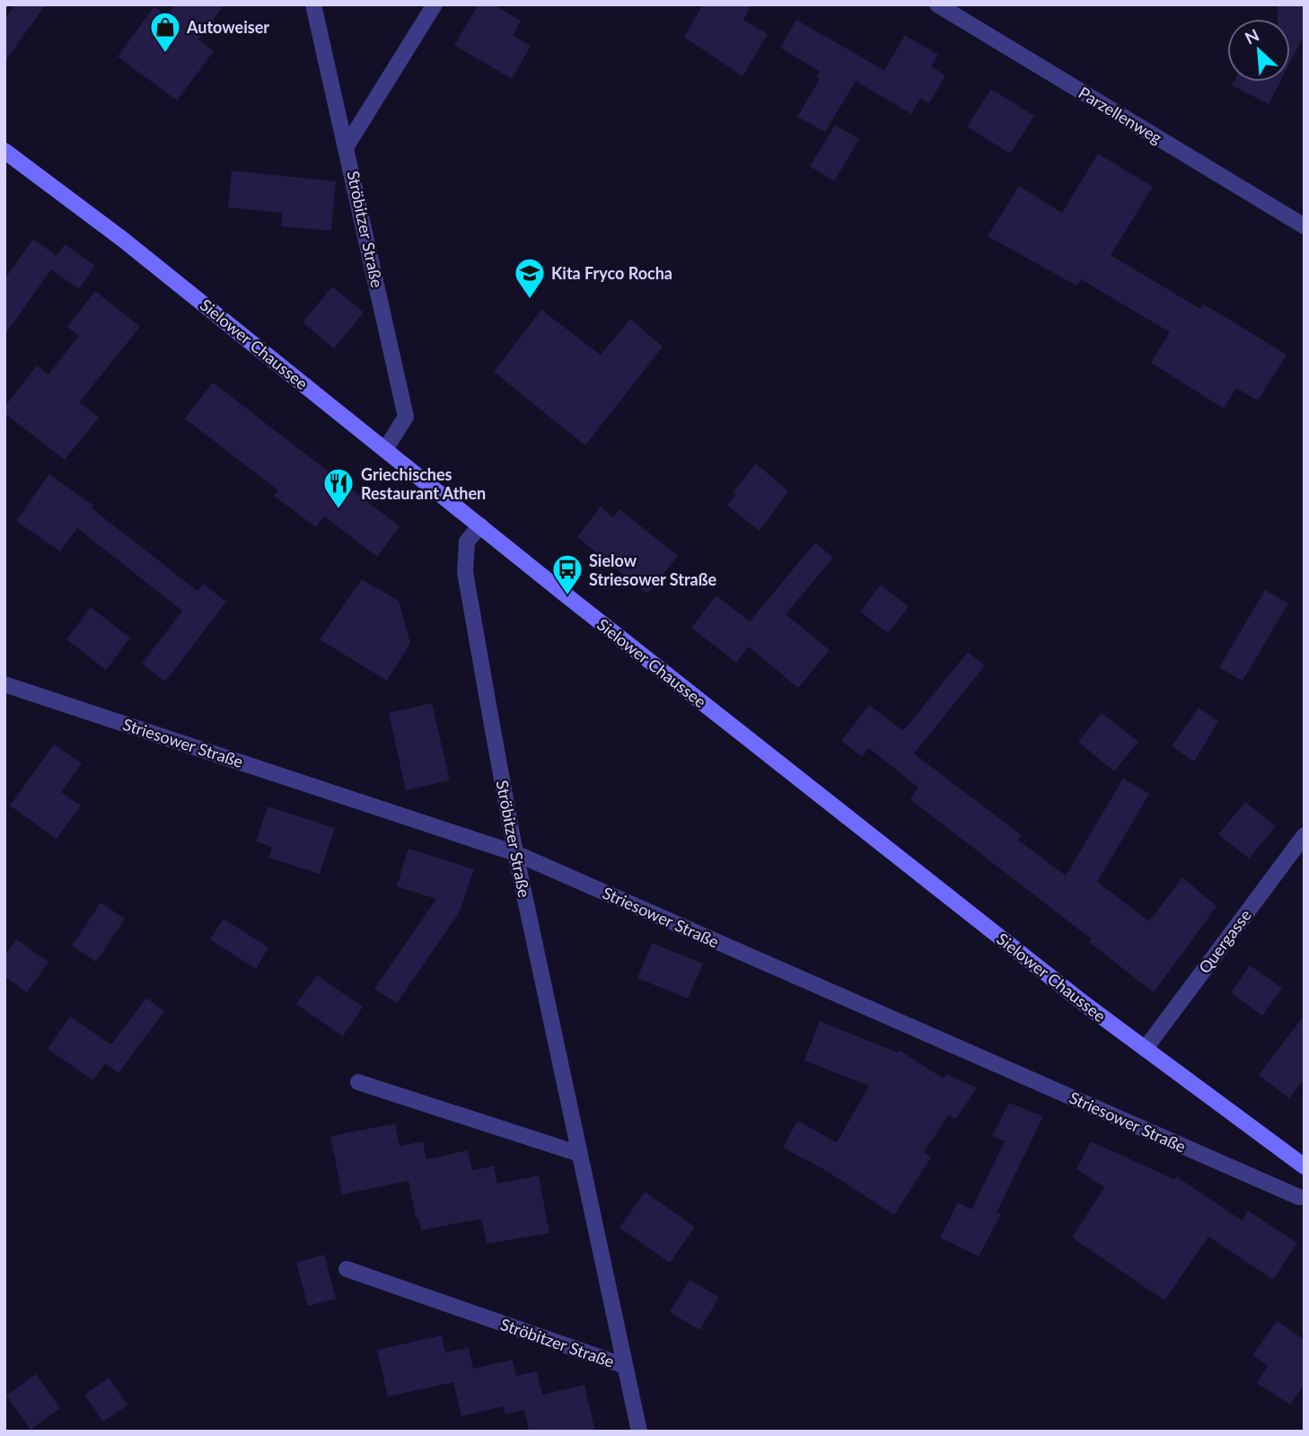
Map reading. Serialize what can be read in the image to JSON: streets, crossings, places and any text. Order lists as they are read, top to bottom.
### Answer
{
  "streets": {
    "main road": ["Sielower Chaussee"],
    "street": [
      "Parzellenweg",
      "Ströbitzer Straße",
      "Striesower Straße",
      "Quergasse"
    ]
  },
  "crossings": [
    ["Ströbitzer Straße", "Sielower Chaussee"],
    ["Ströbitzer Straße", "Striesower Straße"],
    ["Sielower Chaussee", "Quergasse"]
  ],
  "places": {
    "shop": ["Autoweiser"],
    "school or university": ["Kita Fryco Rocha"],
    "restaurant": ["Griechisches Restaurant Athen"],
    "bus stop": ["Sielow Striesower Straße"]
  },
  "north": "top left"
}
